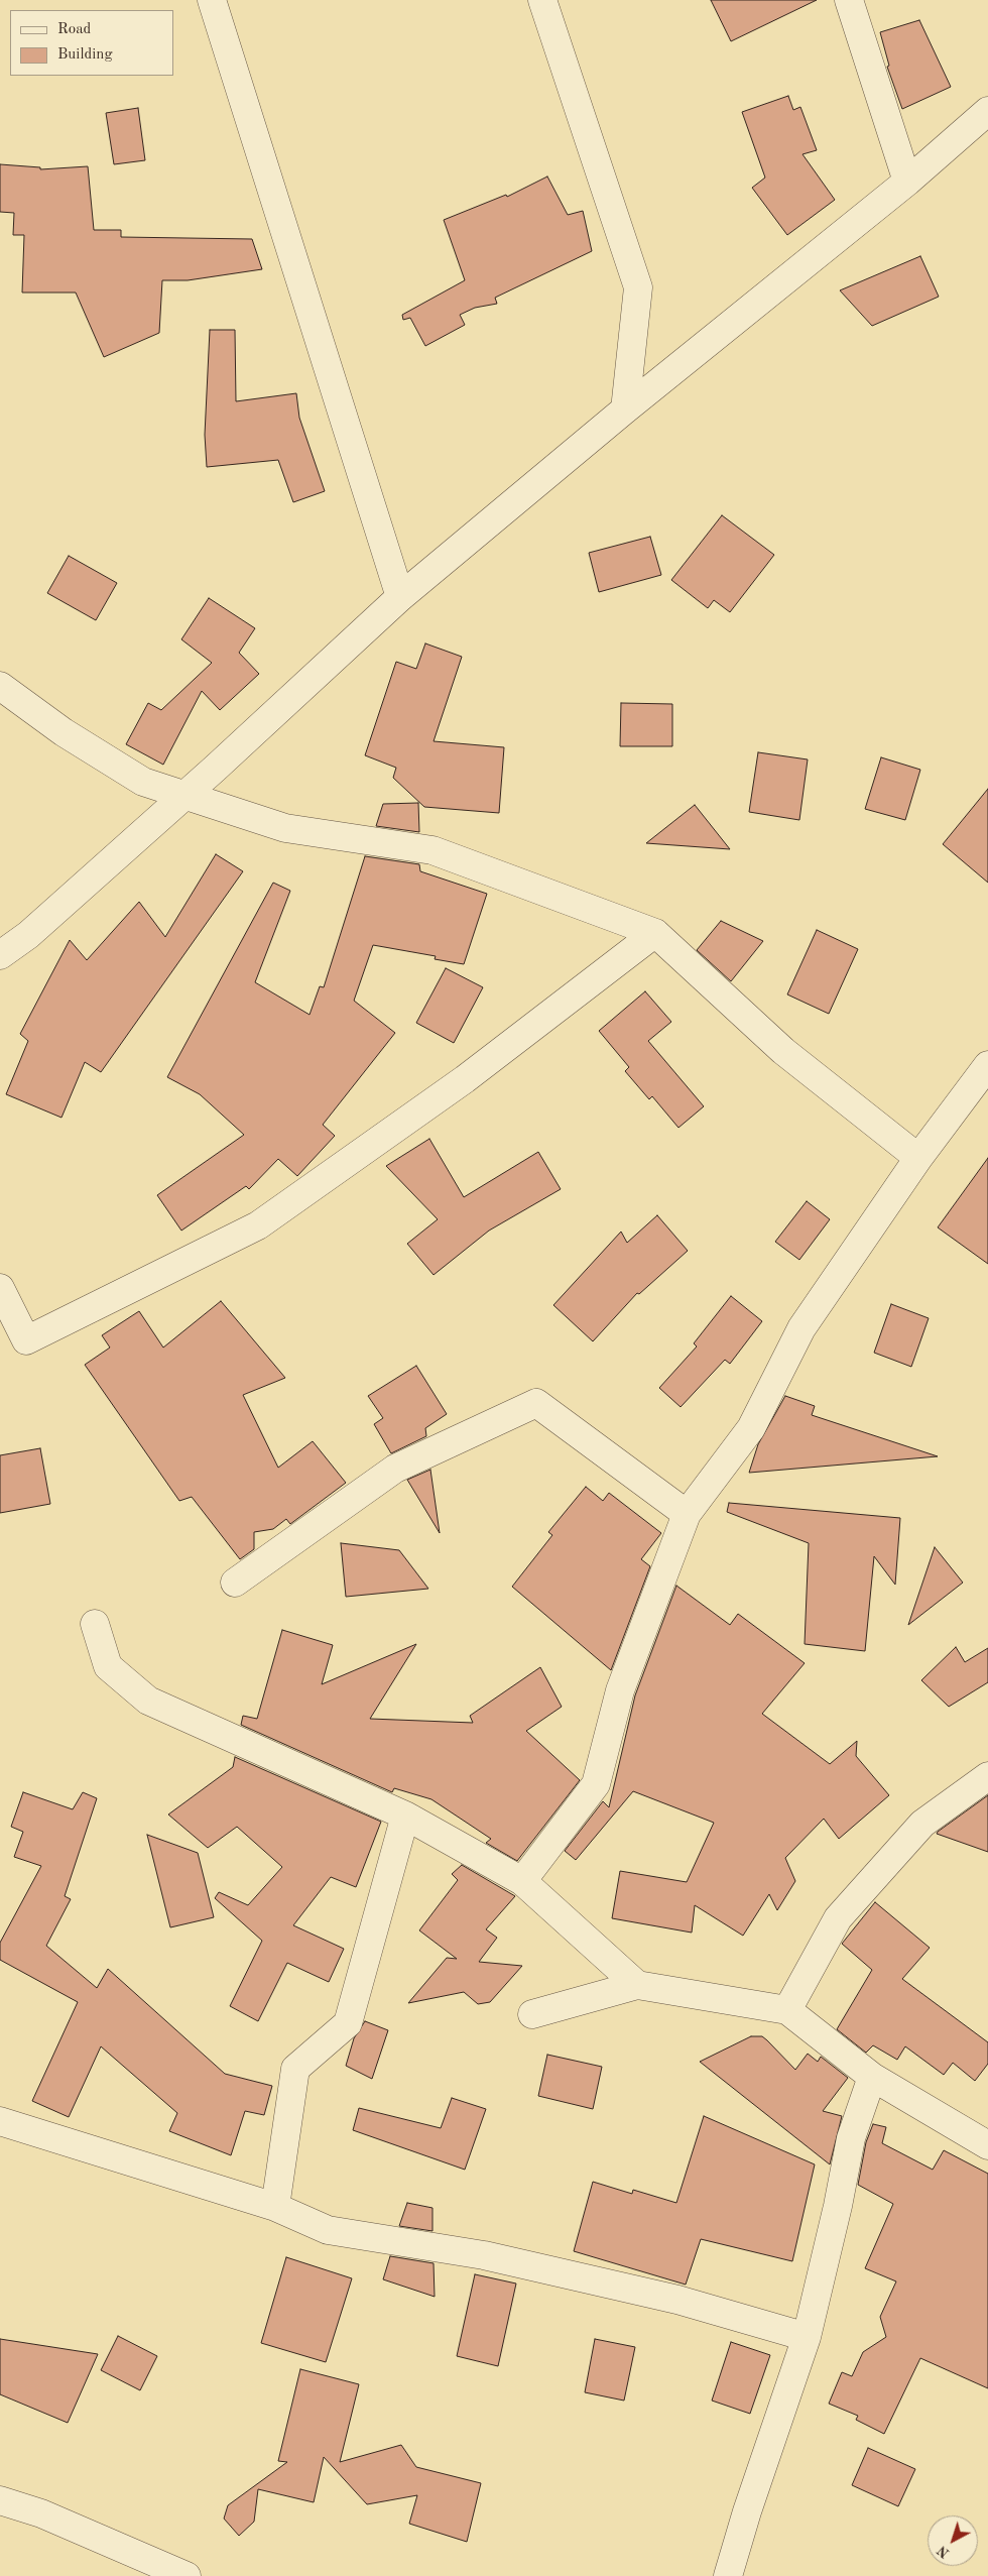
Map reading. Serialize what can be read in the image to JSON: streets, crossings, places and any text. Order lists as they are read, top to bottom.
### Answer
{
  "legend": ["Road", "Building"],
  "north": "bottom left"
}
